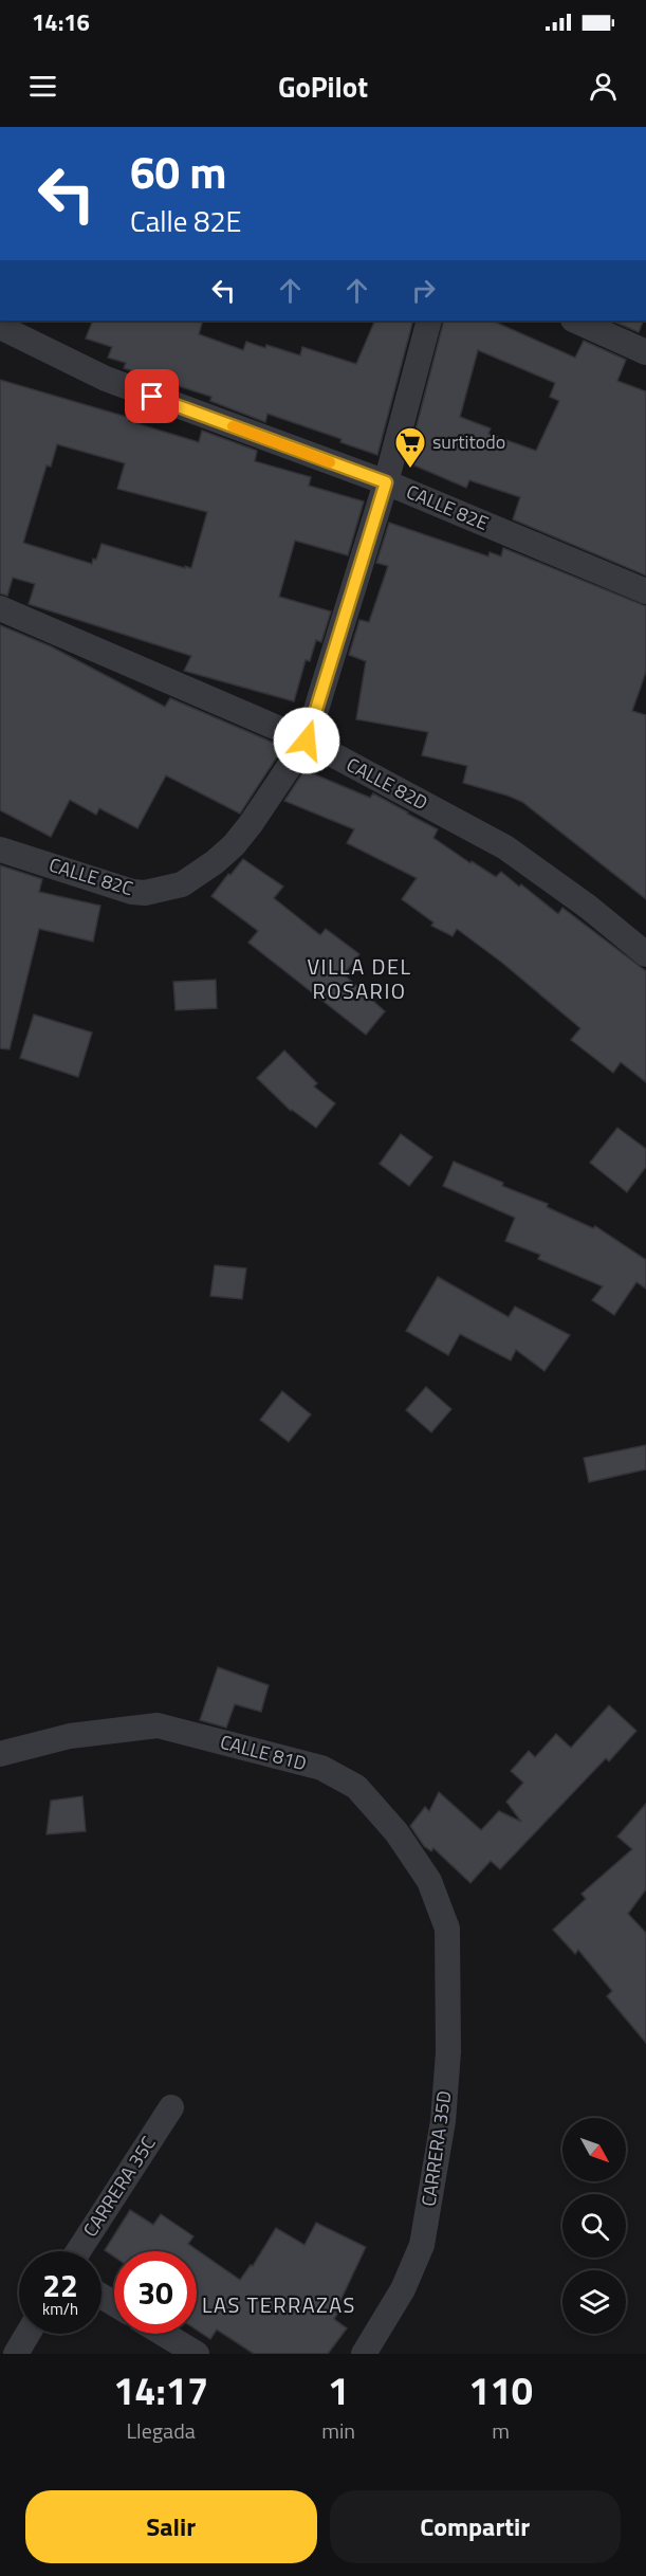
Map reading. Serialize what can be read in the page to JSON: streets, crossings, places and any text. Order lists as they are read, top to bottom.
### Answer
{
  "streets": {
    "street": [
      "CALLE 82E",
      "CALLE 82D",
      "CALLE 82C",
      "CALLE 81D",
      "CARRERA 35D",
      "CARRERA 35C"
    ]
  },
  "crossings": [
    ["CALLE 82D", "CALLE 82C"],
    ["CALLE 81D", "CARRERA 35D"]
  ],
  "districts": ["VILLA DEL ROSARIO", "LAS TERRAZAS"],
  "places": {
    "supermarket": ["surtitodo"]
  },
  "north": "bottom right",
  "page": {
    "status": "14:16",
    "header": "GoPilot",
    "turn": ["60 m", "Calle 82E"],
    "speed": "22 km/h",
    "limit": "30",
    "eta": [
      "14:17",
      "Llegada",
      "1",
      "min",
      "110",
      "m"
    ],
    "buttons": ["Salir", "Compartir"]
  }
}
